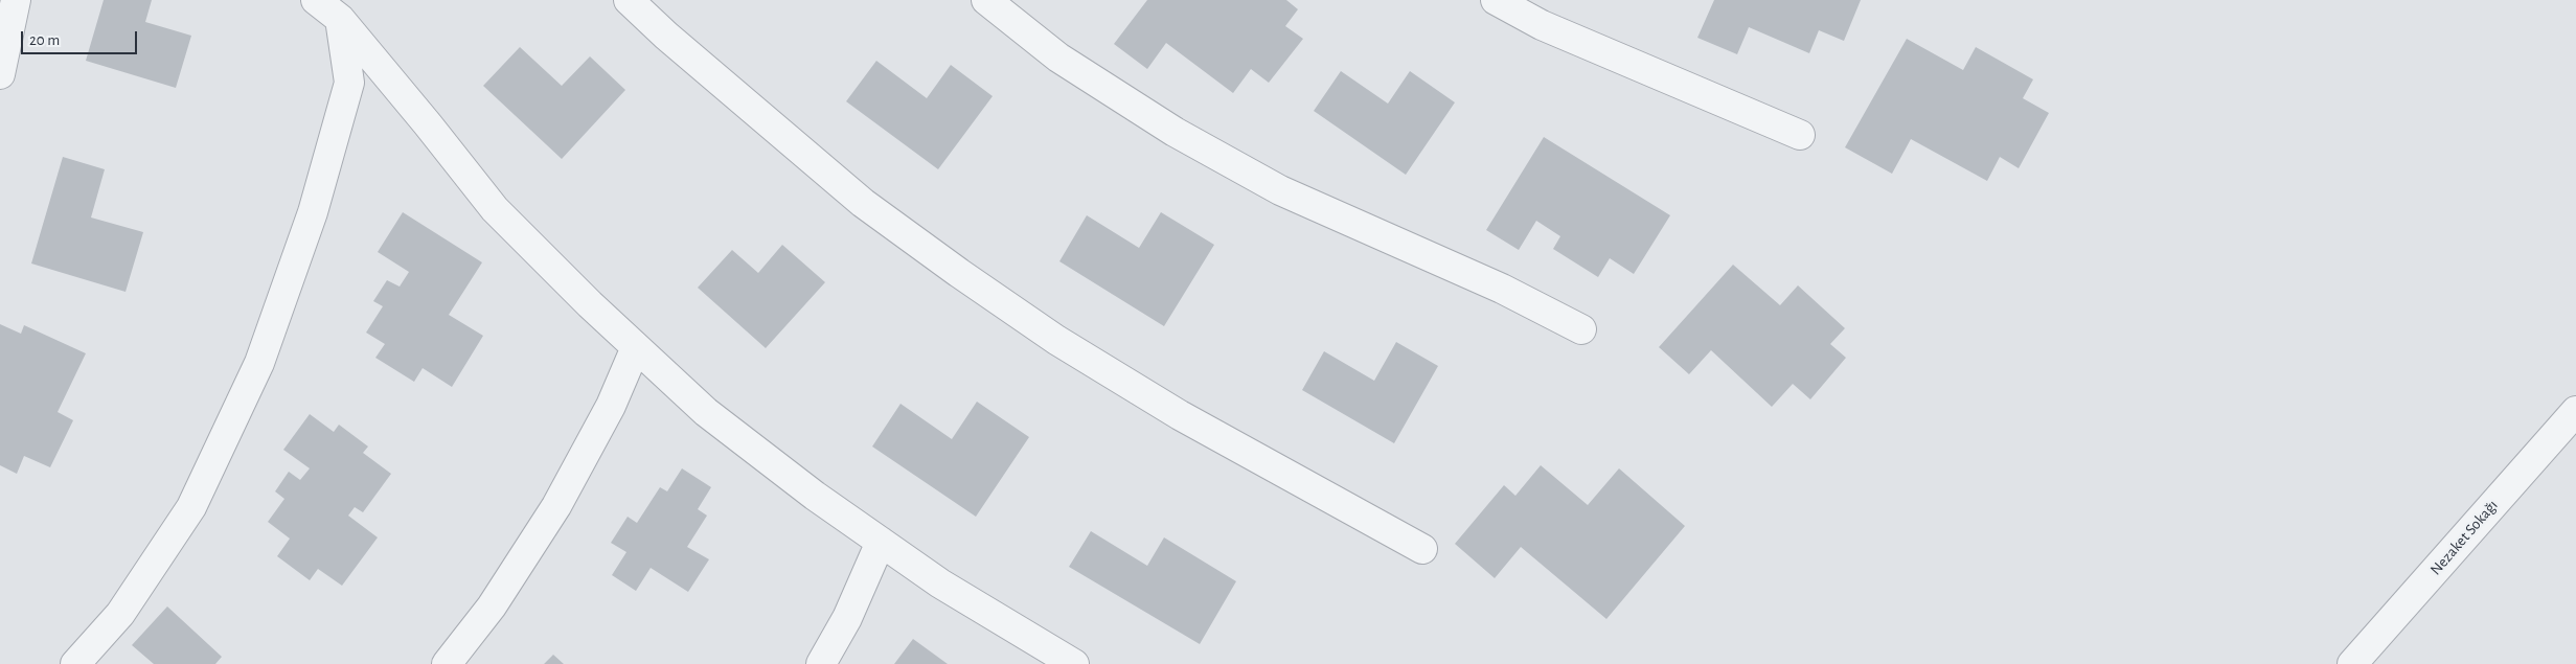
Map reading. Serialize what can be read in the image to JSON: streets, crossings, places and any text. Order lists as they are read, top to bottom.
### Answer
{
  "streets": {
    "street": ["Nezaket Sokağı"]
  },
  "scale_bar": "20 m"
}
